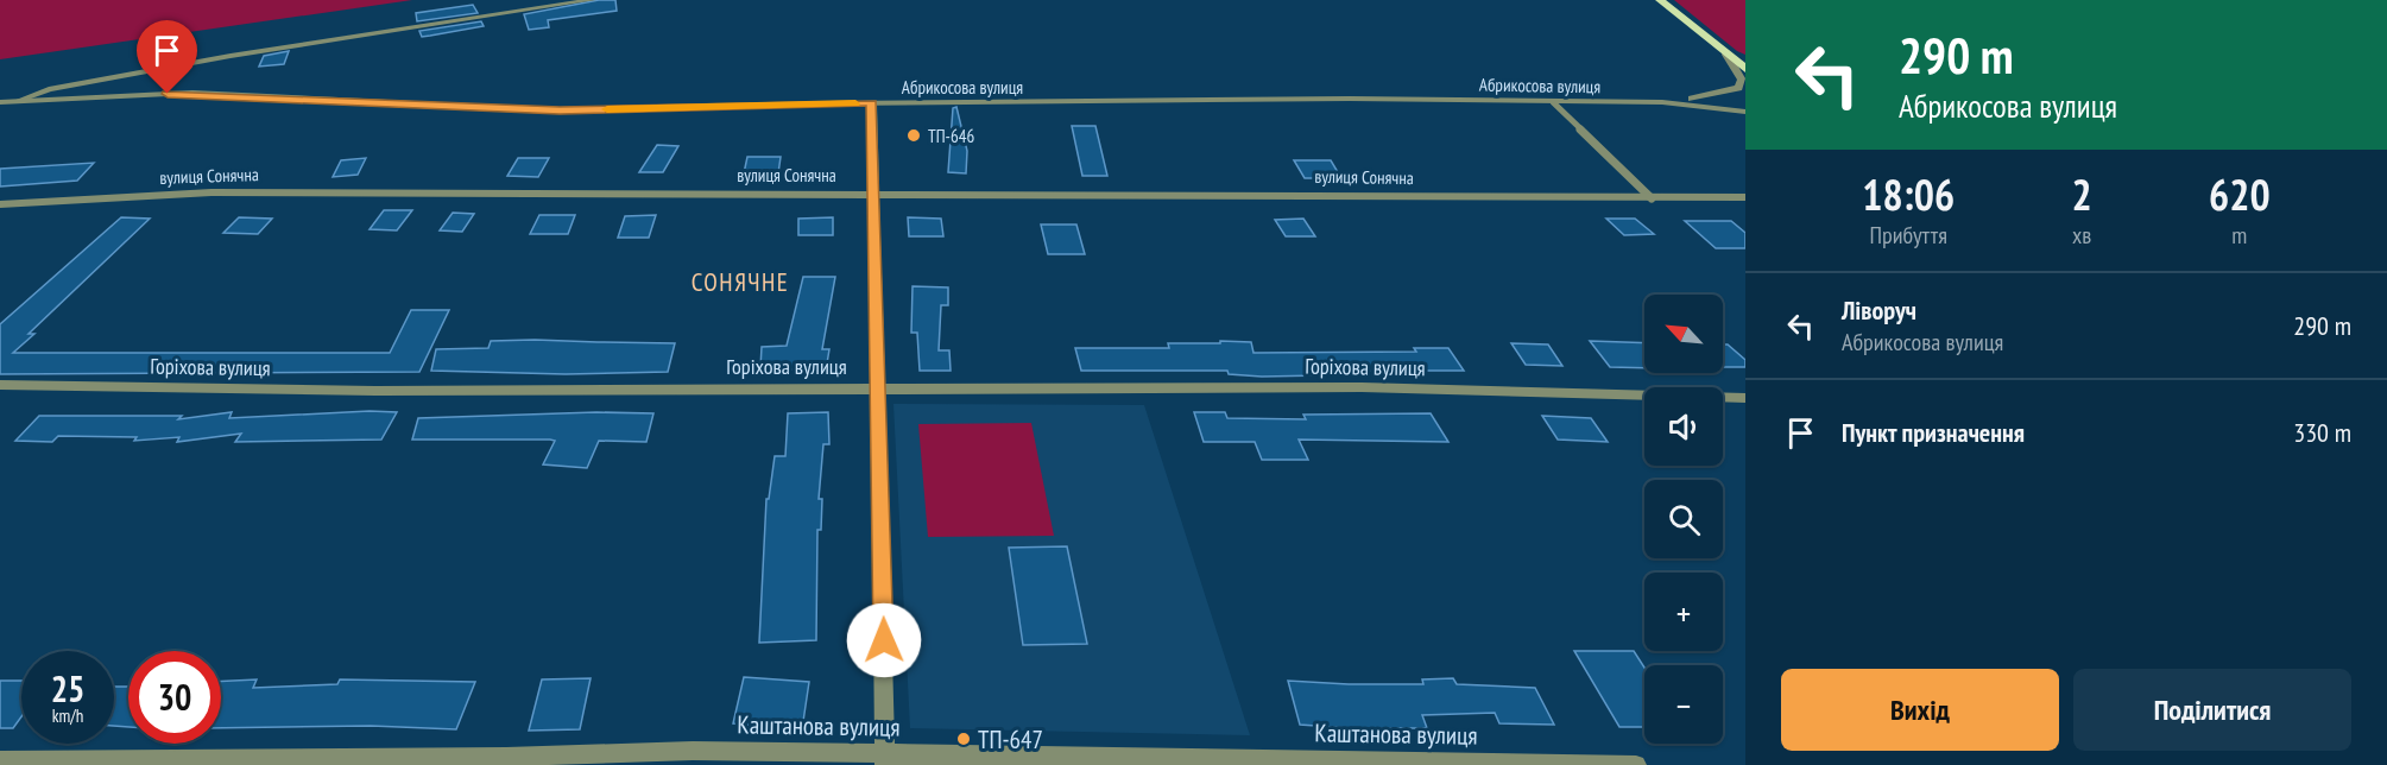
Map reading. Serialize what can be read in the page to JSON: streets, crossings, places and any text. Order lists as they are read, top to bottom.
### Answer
{
  "streets": {
    "street": [
      "Абрикосова вулиця",
      "вулиця Сонячна",
      "Горіхова вулиця",
      "Каштанова вулиця"
    ]
  },
  "districts": ["СОНЯЧНЕ"],
  "places": ["ТП-646", "ТП-647"],
  "north": "top left",
  "page": {
    "turn": ["290 m", "Абрикосова вулиця"],
    "eta": [
      "18:06",
      "Прибуття",
      "2",
      "хв",
      "620",
      "m"
    ],
    "list": [
      {
        "name": "Ліворуч",
        "note": "Абрикосова вулиця",
        "value": "290 m"
      },
      {
        "name": "Пункт призначення",
        "value": "330 m"
      }
    ],
    "map_buttons": ["+", "−"],
    "speed": "25 km/h",
    "limit": "30",
    "buttons": ["Вихід", "Поділитися"]
  }
}
